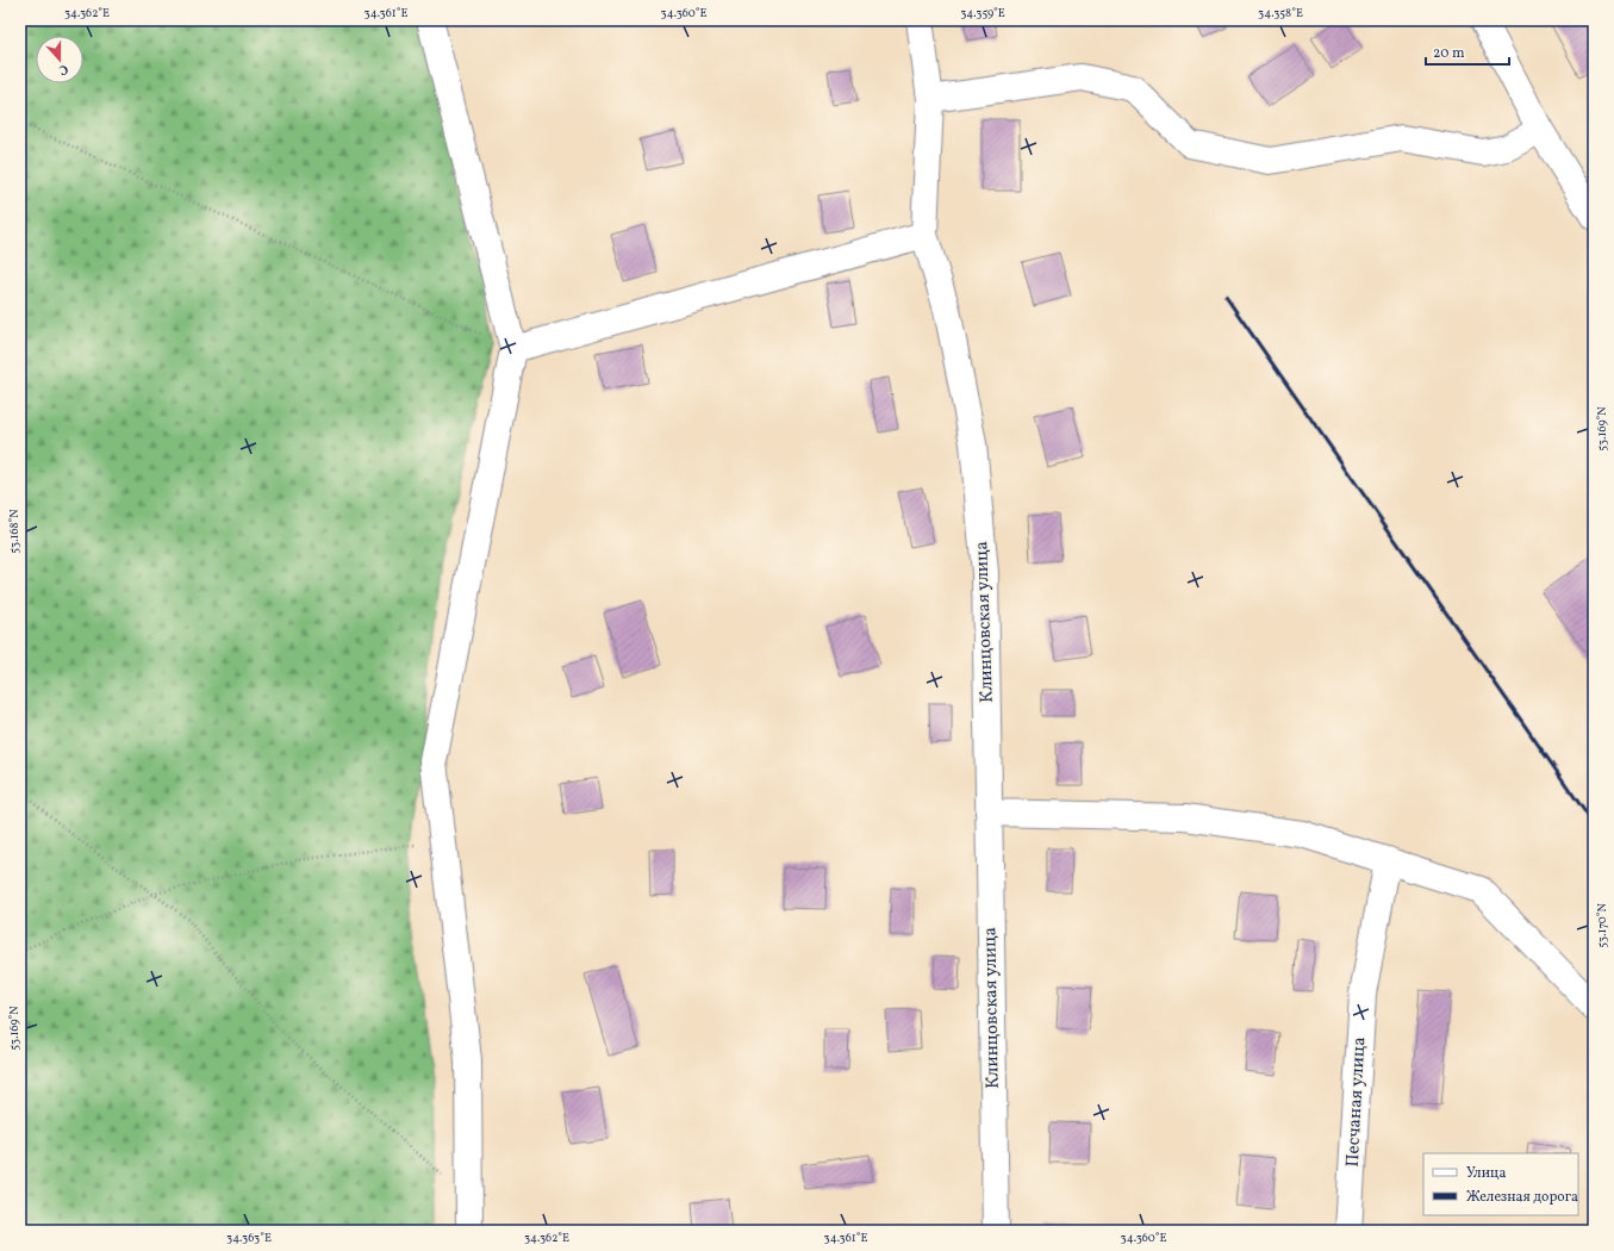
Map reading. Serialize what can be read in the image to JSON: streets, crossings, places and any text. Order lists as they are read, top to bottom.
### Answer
{
  "streets": {
    "street": ["Клинцовская улица", "Песчаная улица"]
  },
  "legend": ["Улица", "Железная дорога"],
  "scale_bar": "20 m",
  "north": "bottom",
  "coordinates": [
    "34.362°E",
    "34.361°E",
    "34.360°E",
    "34.359°E",
    "34.358°E",
    "53.169°N",
    "53.168°N",
    "53.170°N",
    "34.363°E"
  ]
}
